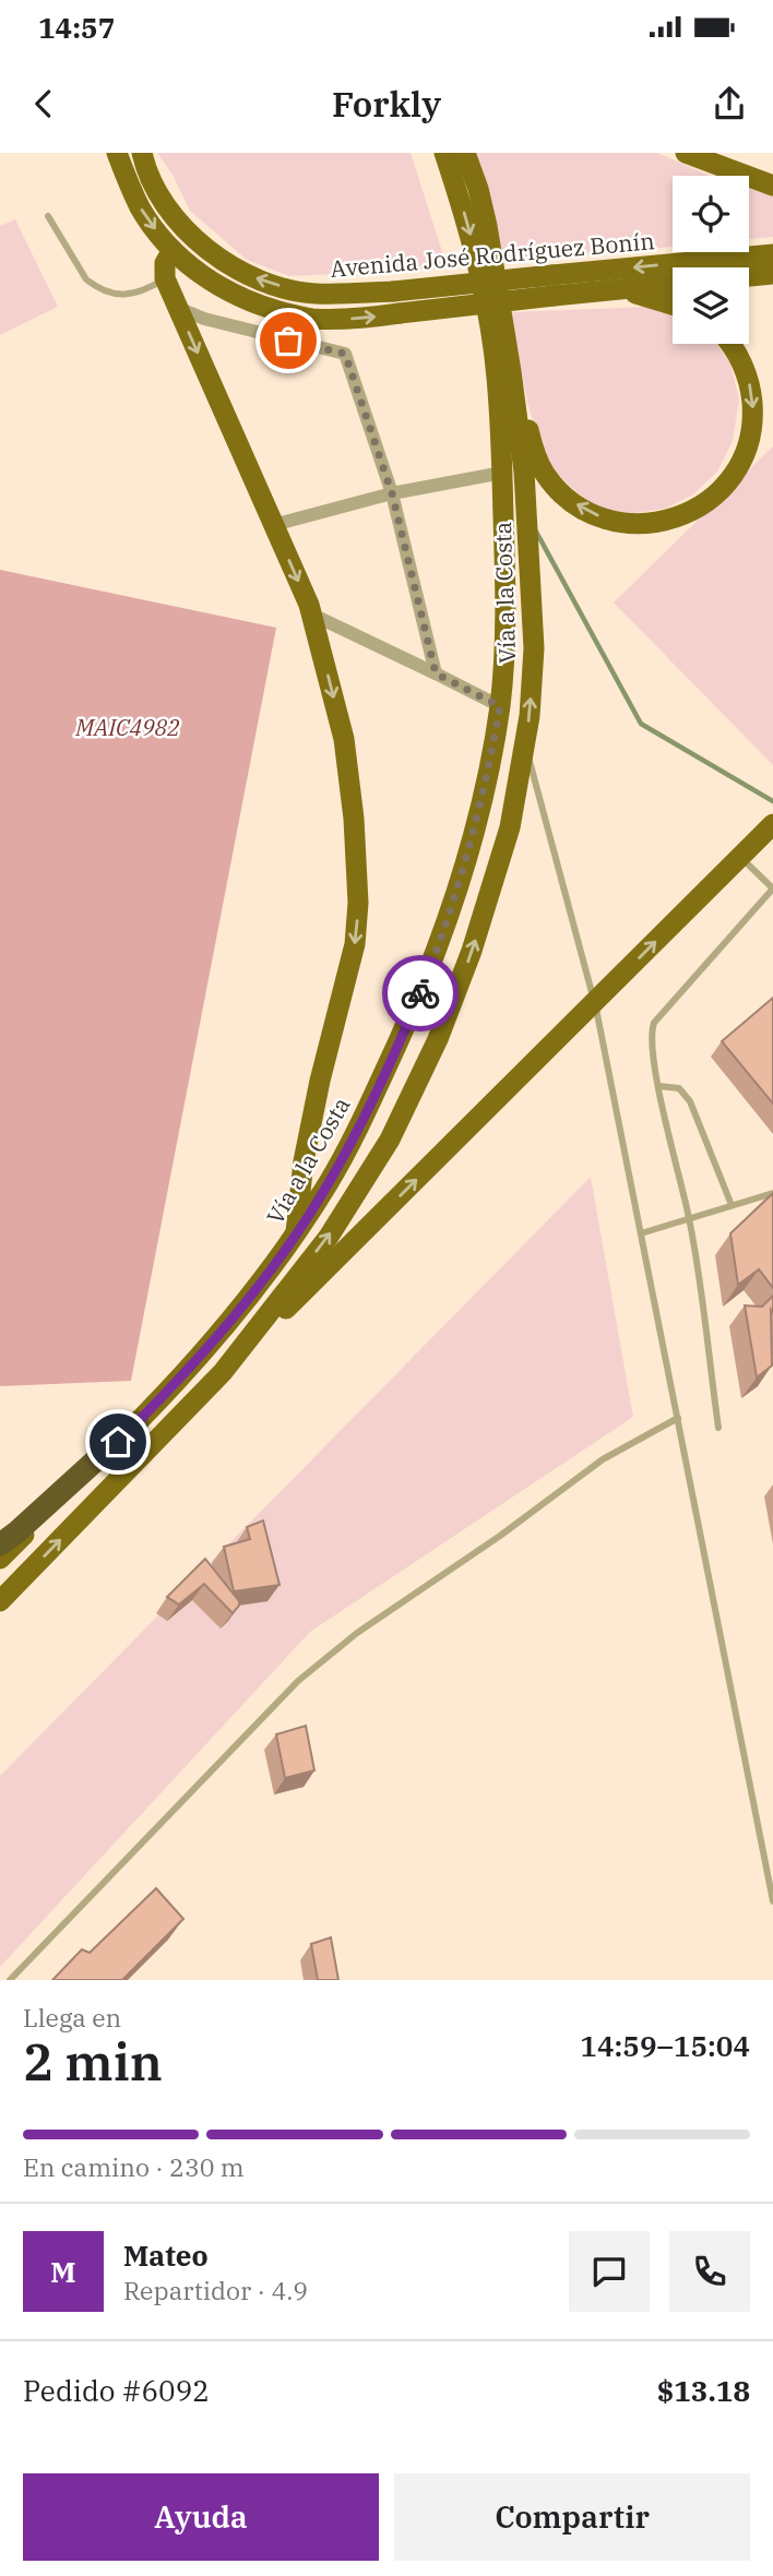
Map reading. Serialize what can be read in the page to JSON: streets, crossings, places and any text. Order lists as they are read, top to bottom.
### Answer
{
  "streets": {
    "main road": ["Avenida José Rodríguez Bonín", "Vía a la Costa"]
  },
  "parks": ["MAIC4982"],
  "page": {
    "status": "14:57",
    "header": "Forkly",
    "heading": ["2 min", "Llega en", "14:59–15:04"],
    "panel": [
      "Mateo",
      "Repartidor · 4.9",
      "Pedido #6092",
      "$13.18"
    ],
    "bar": "En camino · 230 m",
    "round": "M",
    "buttons": ["Ayuda", "Compartir"]
  }
}
